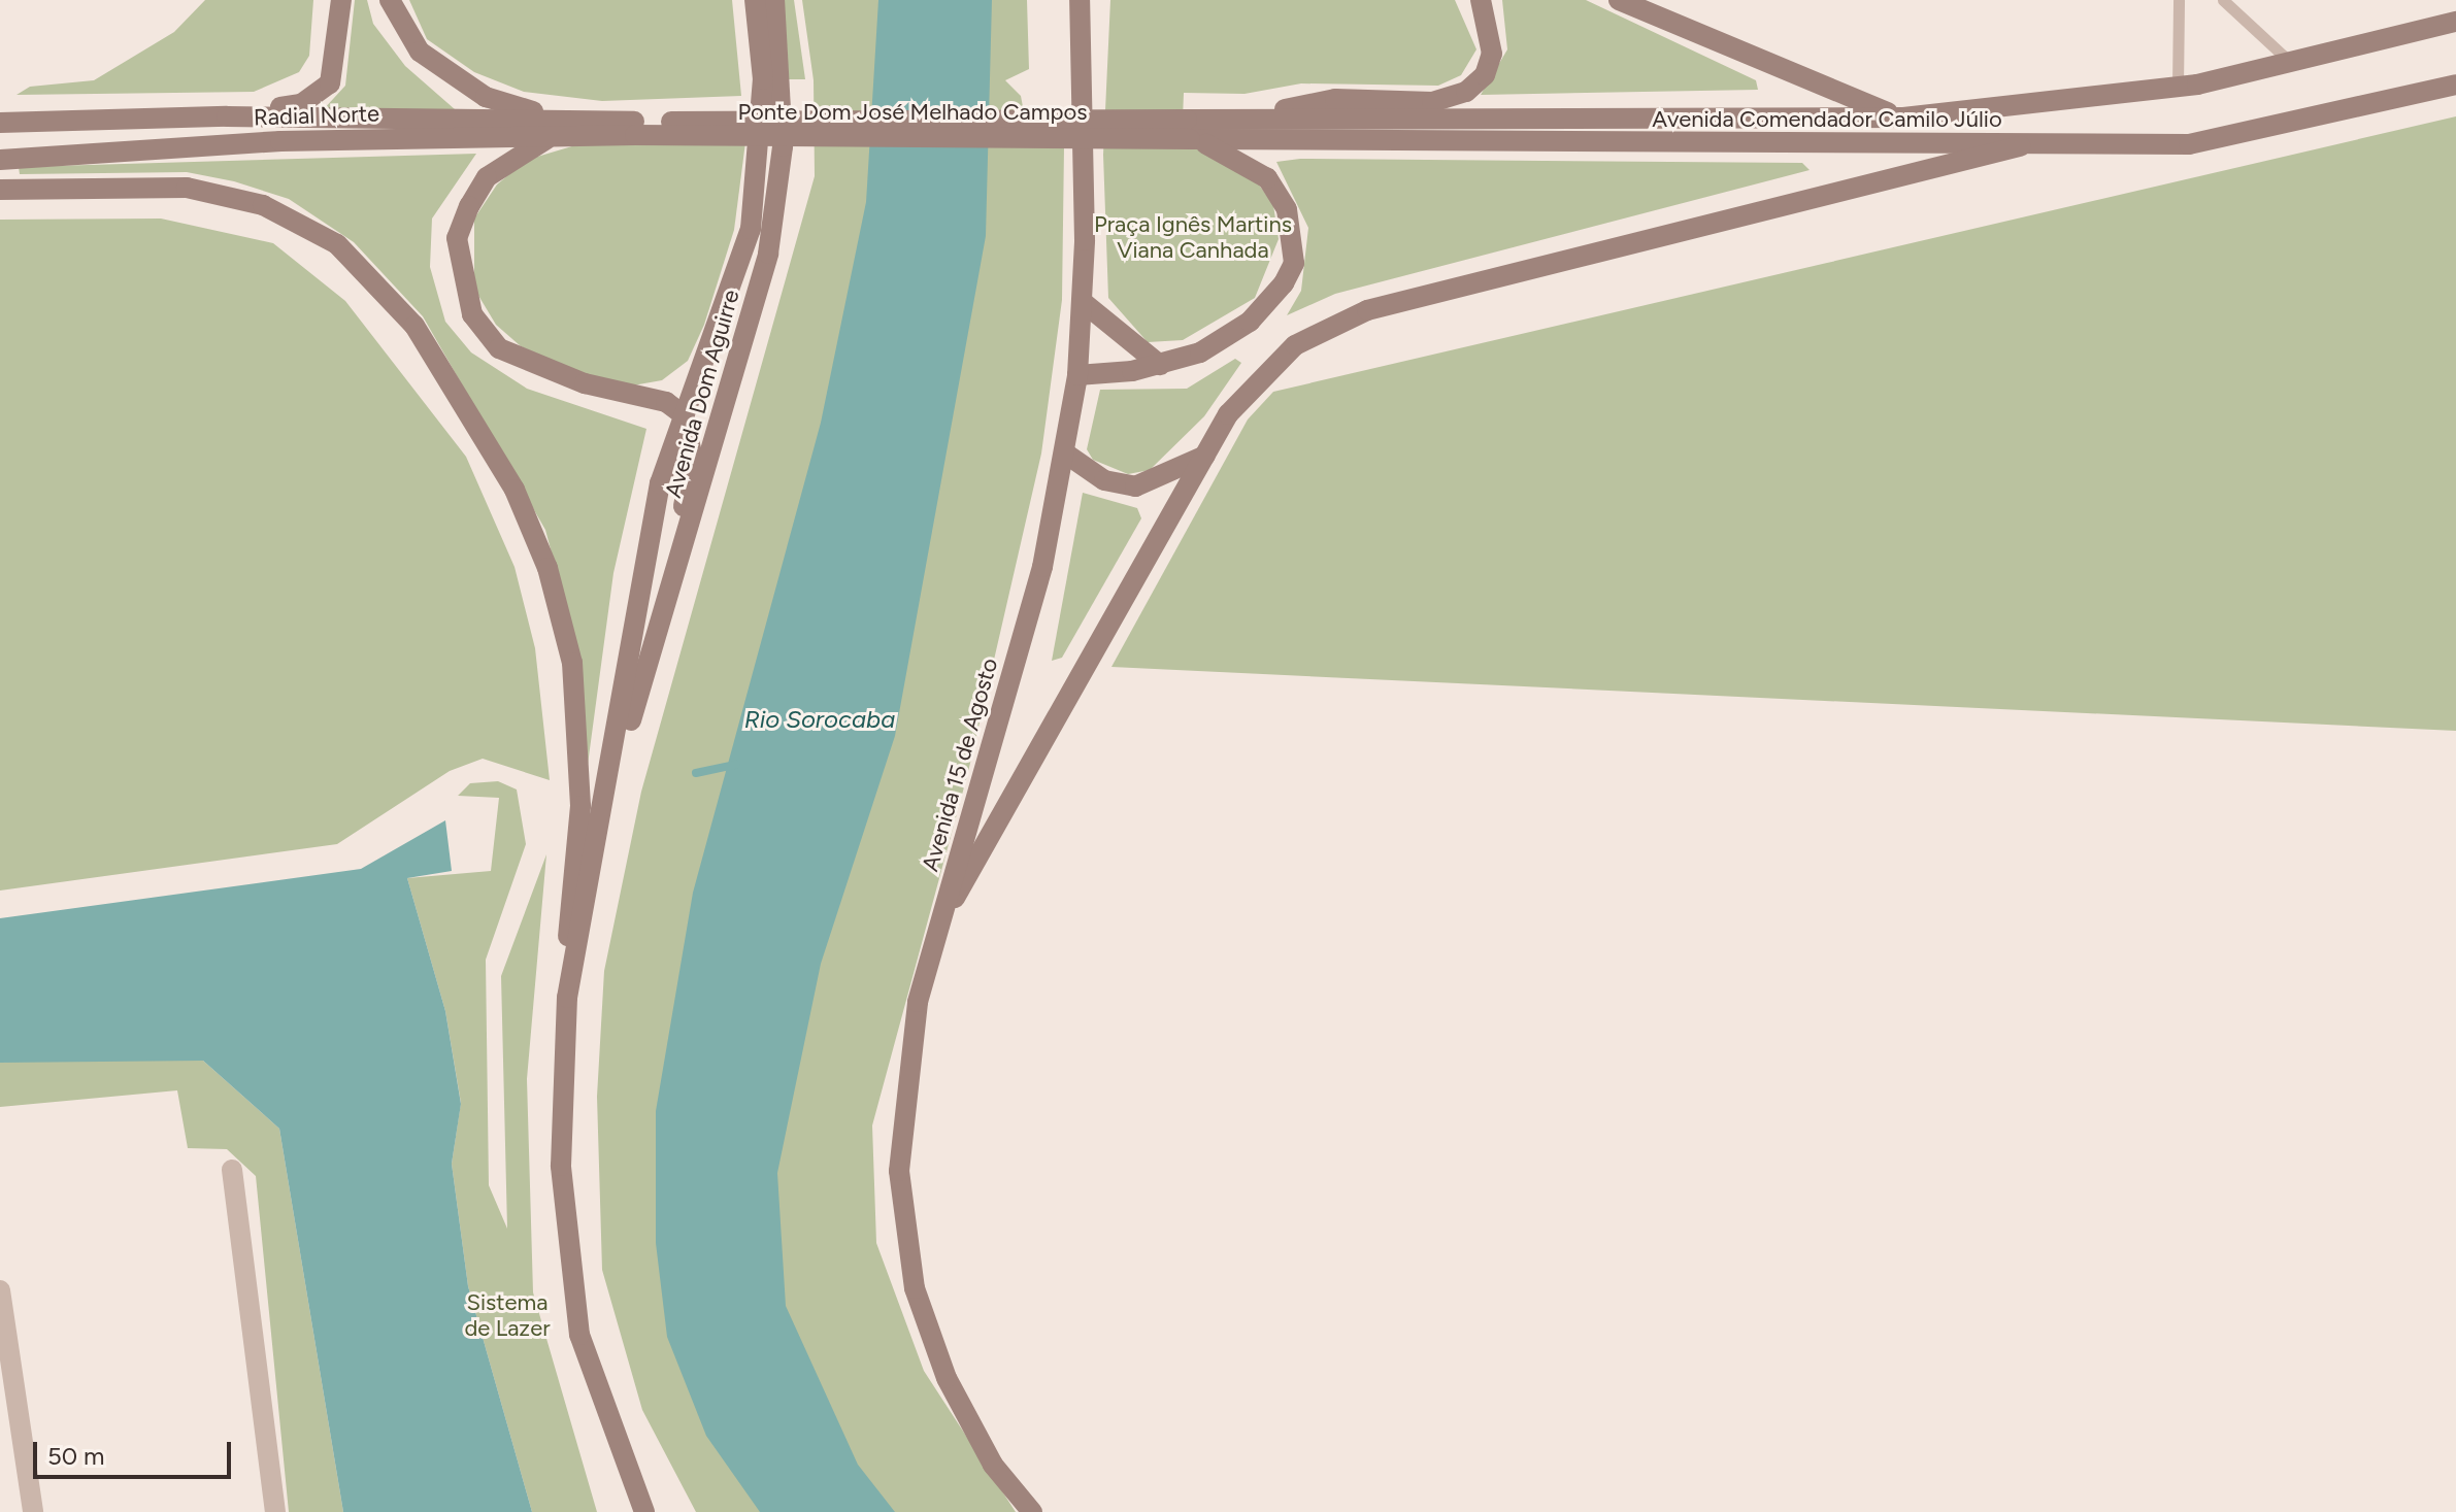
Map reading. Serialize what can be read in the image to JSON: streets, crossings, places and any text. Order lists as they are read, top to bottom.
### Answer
{
  "streets": {
    "main road": [
      "Ponte Dom José Melhado Campos",
      "Radial Norte",
      "Avenida Comendador Camilo Júlio",
      "Avenida Dom Aguirre",
      "Avenida 15 de Agosto"
    ]
  },
  "crossings": [
    ["Ponte Dom José Melhado Campos", "Radial Norte"],
    ["Ponte Dom José Melhado Campos", "Avenida Comendador Camilo Júlio"]
  ],
  "water": ["Rio Sorocaba"],
  "parks": ["Praça Ignês Martins Viana Canhada", "Sistema de Lazer"],
  "scale_bar": "50 m"
}
